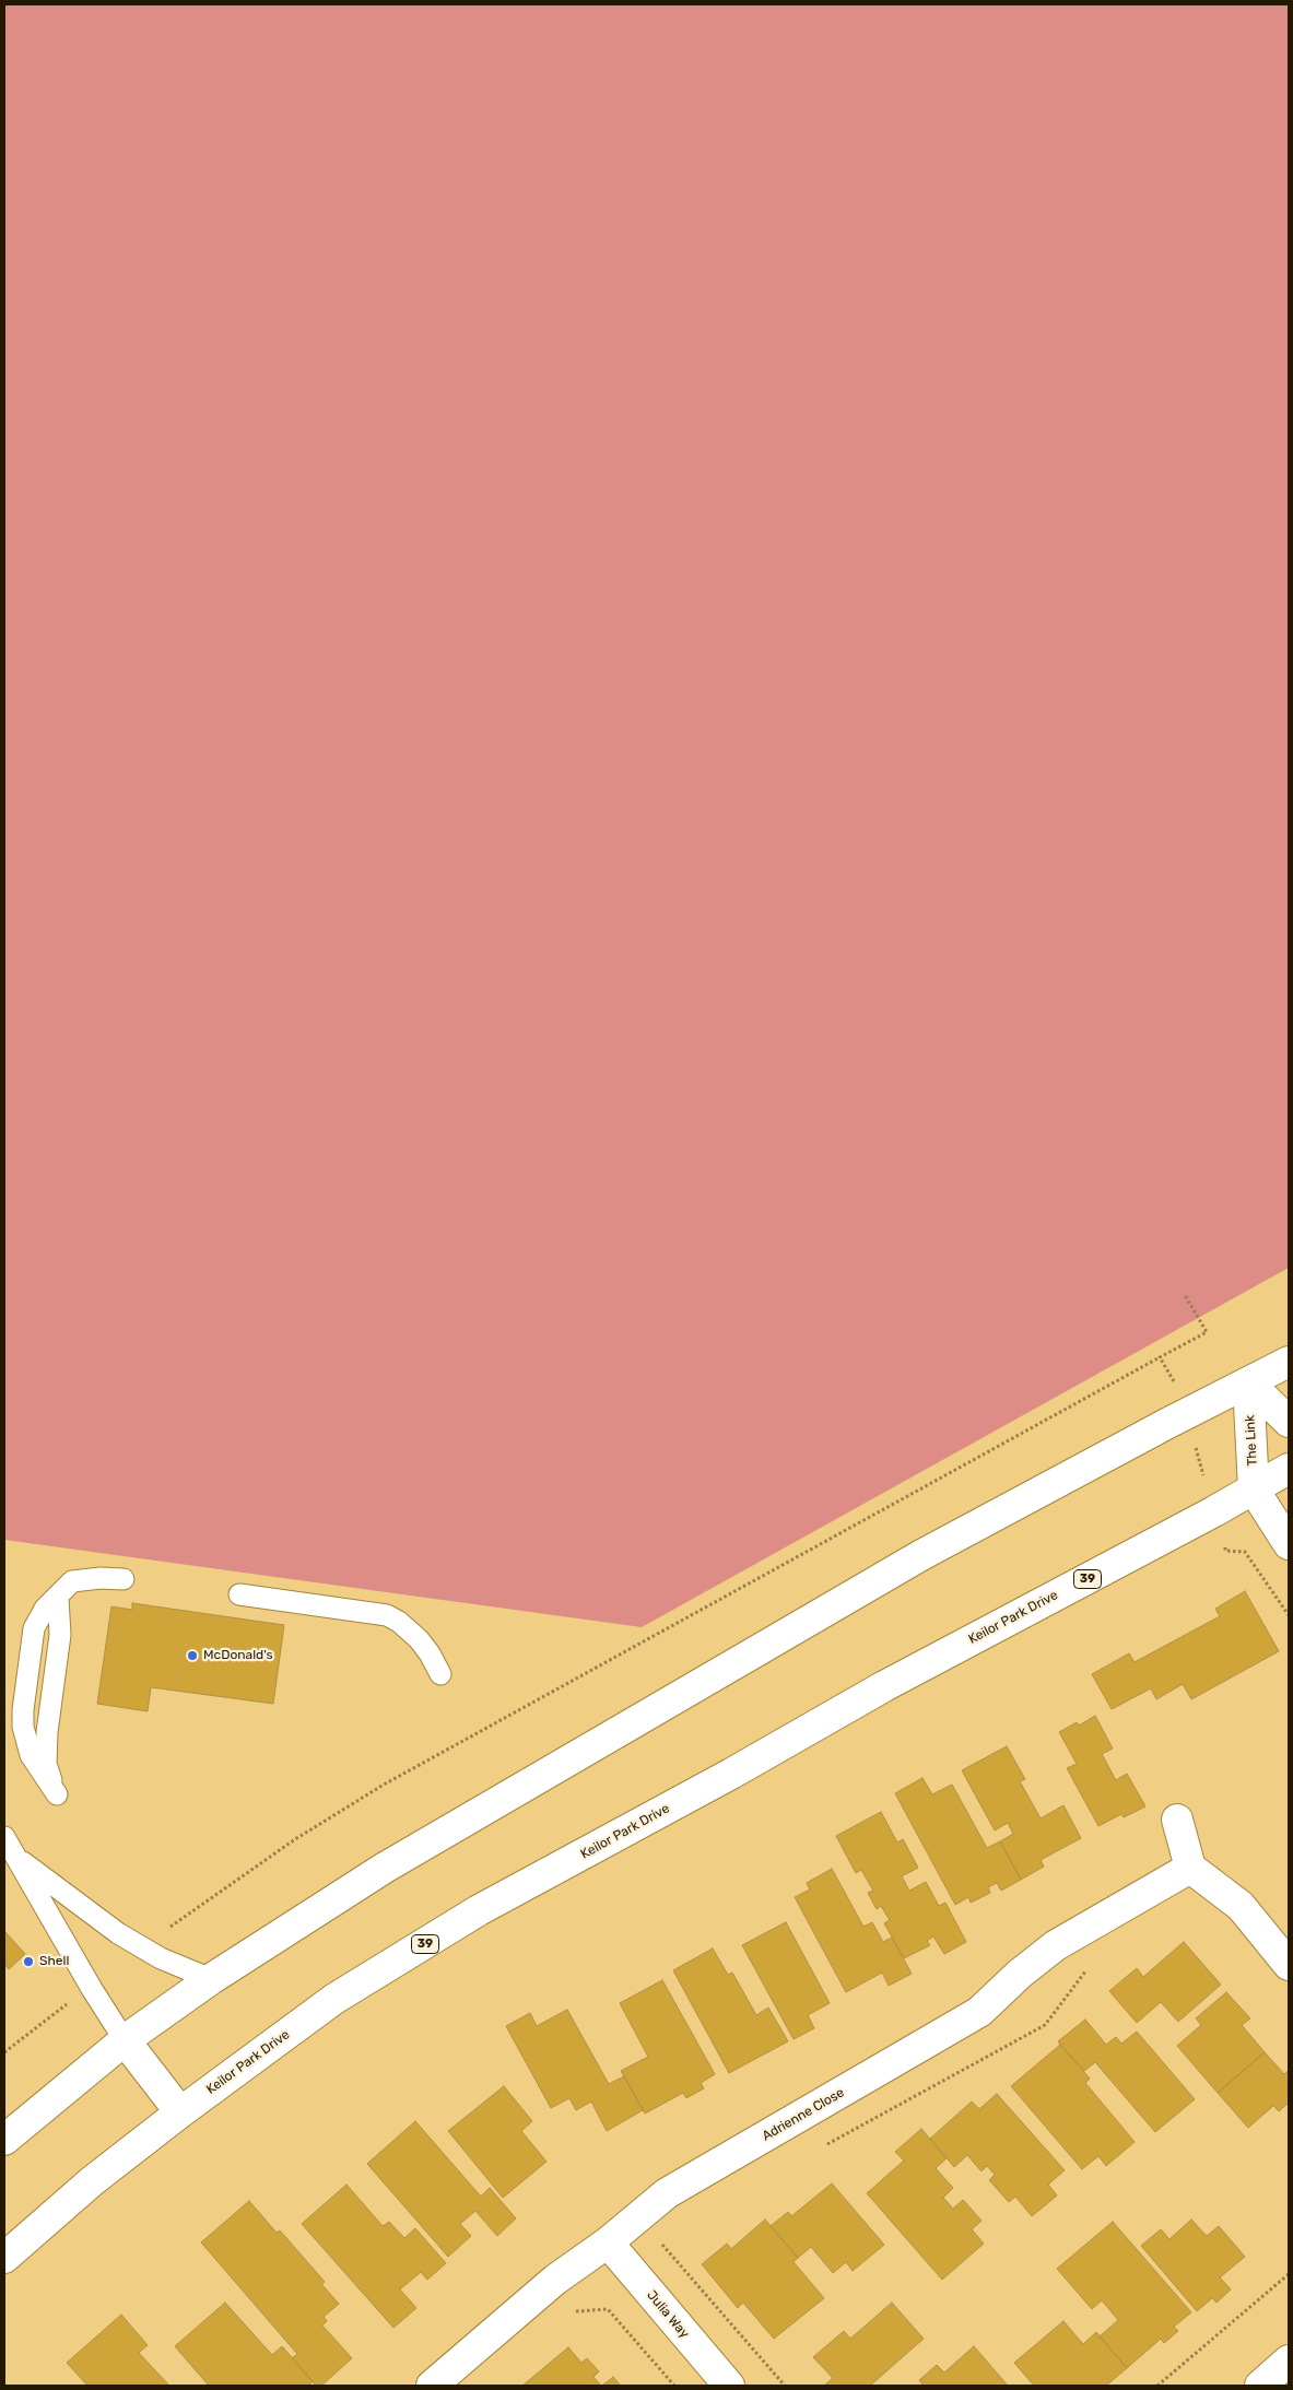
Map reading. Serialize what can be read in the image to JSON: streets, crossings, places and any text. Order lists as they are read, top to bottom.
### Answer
{
  "streets": {
    "main road": [
      "The Link",
      "39",
      "Keilor Park Drive",
      "Adrienne Close",
      "Julia Way"
    ]
  },
  "crossings": [
    ["The Link", "Keilor Park Drive"],
    ["Adrienne Close", "Julia Way"]
  ],
  "places": ["McDonald's", "Shell"]
}
